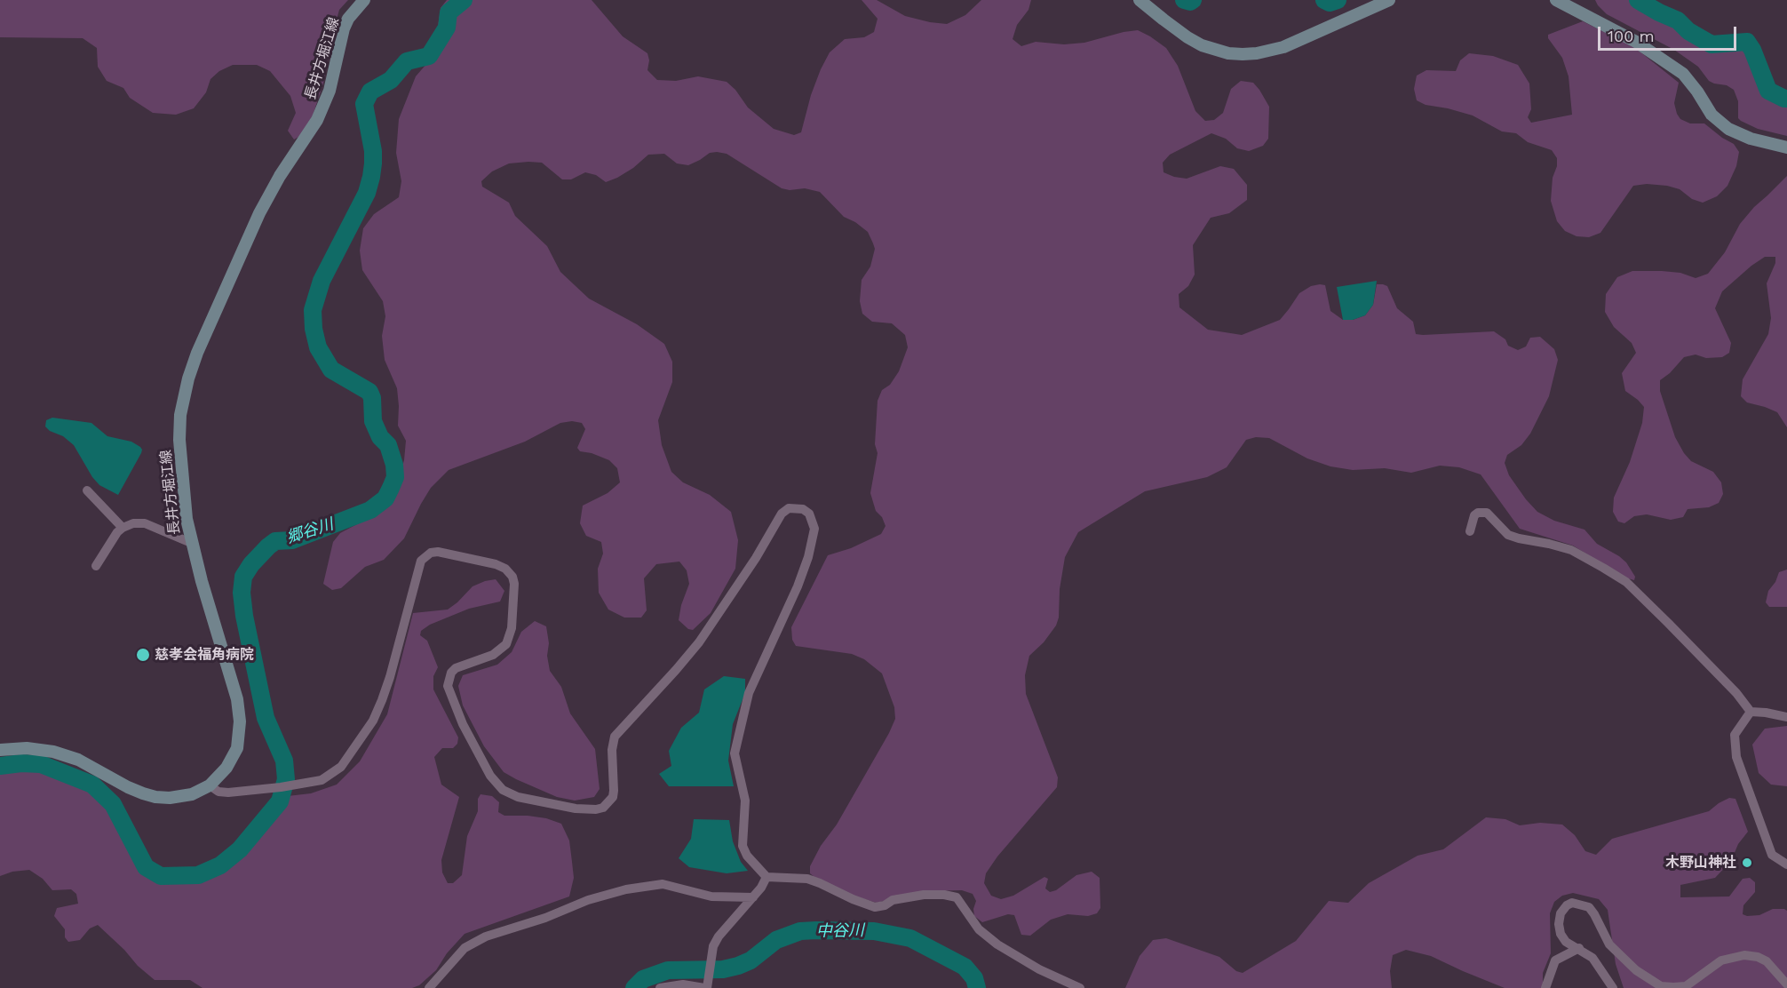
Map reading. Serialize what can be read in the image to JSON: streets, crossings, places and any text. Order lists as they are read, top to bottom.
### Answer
{
  "streets": {
    "main road": ["長井方堀江線"]
  },
  "water": ["郷谷川", "中谷川"],
  "places": ["慈孝会福角病院", "木野山神社"],
  "scale_bar": "100 m"
}
